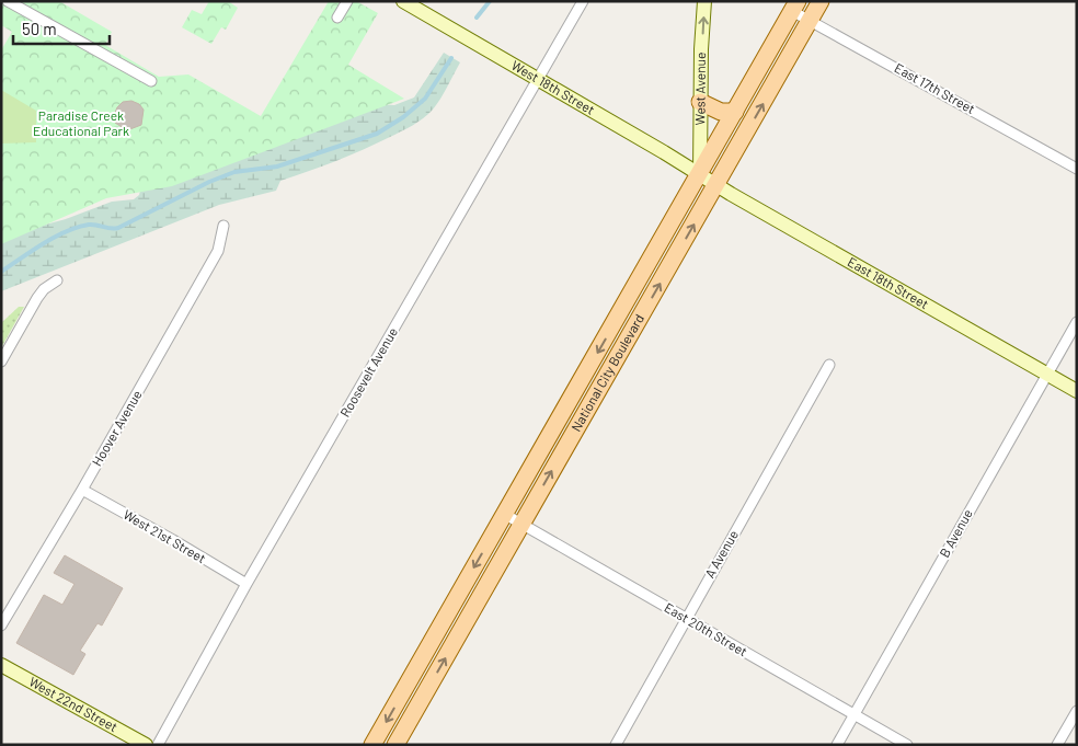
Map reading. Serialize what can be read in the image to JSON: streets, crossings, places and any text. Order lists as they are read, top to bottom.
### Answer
{
  "streets": {
    "main road": [
      "West 18th Street",
      "West Avenue",
      "East 18th Street",
      "National City Boulevard",
      "West 22nd Street"
    ],
    "street": [
      "East 17th Street",
      "Roosevelt Avenue",
      "Hoover Avenue",
      "B Avenue",
      "West 21st Street",
      "A Avenue",
      "East 20th Street"
    ]
  },
  "crossings": [
    ["West 18th Street", "West Avenue"],
    ["West 18th Street", "East 18th Street"],
    ["West 18th Street", "Roosevelt Avenue"],
    ["West 18th Street", "National City Boulevard"],
    ["West Avenue", "East 18th Street"],
    ["West Avenue", "National City Boulevard"],
    ["East 17th Street", "National City Boulevard"],
    ["East 18th Street", "National City Boulevard"],
    ["East 18th Street", "B Avenue"],
    ["Roosevelt Avenue", "West 21st Street"],
    ["National City Boulevard", "East 20th Street"],
    ["Hoover Avenue", "West 21st Street"],
    ["B Avenue", "East 20th Street"],
    ["A Avenue", "East 20th Street"]
  ],
  "one_way": ["West Avenue"],
  "parks": ["Paradise Creek Educational Park"],
  "scale_bar": "50 m"
}
